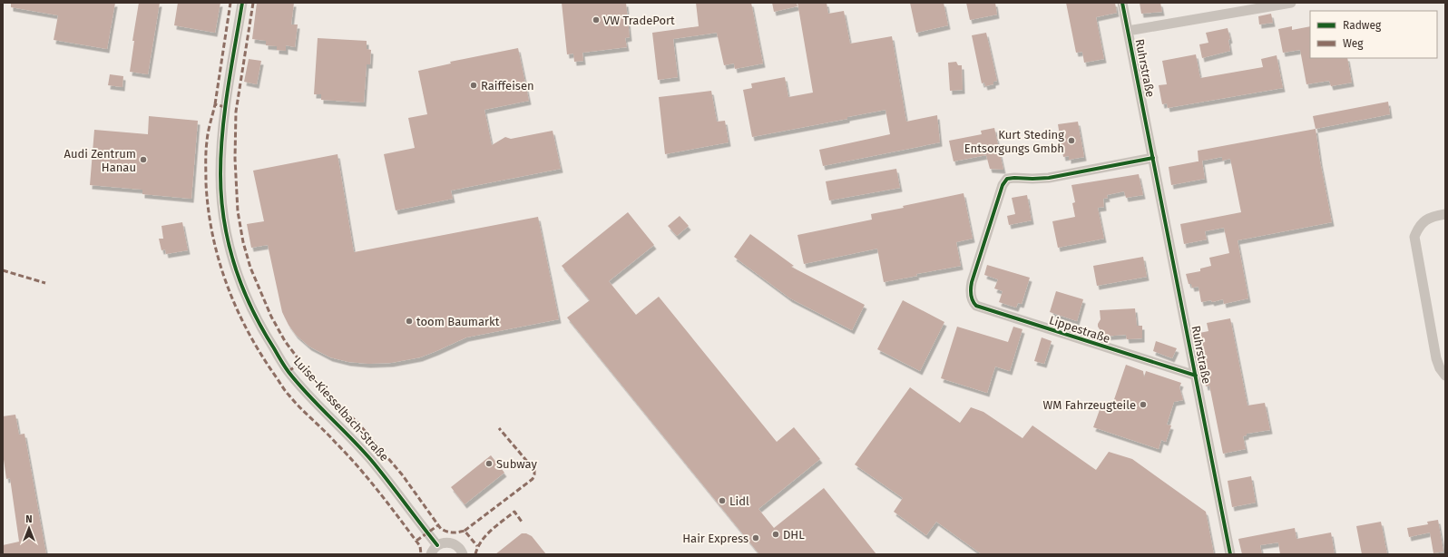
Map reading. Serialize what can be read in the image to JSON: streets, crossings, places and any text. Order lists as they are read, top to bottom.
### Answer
{
  "streets": {
    "street": ["Ruhrstraße", "Lippestraße", "Luise-Kiesselbach-Straße"]
  },
  "crossings": [
    ["Ruhrstraße", "Lippestraße"]
  ],
  "places": [
    "VW TradePort",
    "Raiffeisen",
    "Kurt Steding Entsorgungs Gmbh",
    "Audi Zentrum Hanau",
    "toom Baumarkt",
    "WM Fahrzeugteile",
    "Subway",
    "Lidl",
    "DHL",
    "Hair Express"
  ],
  "legend": ["Radweg", "Weg"],
  "north": "top"
}
